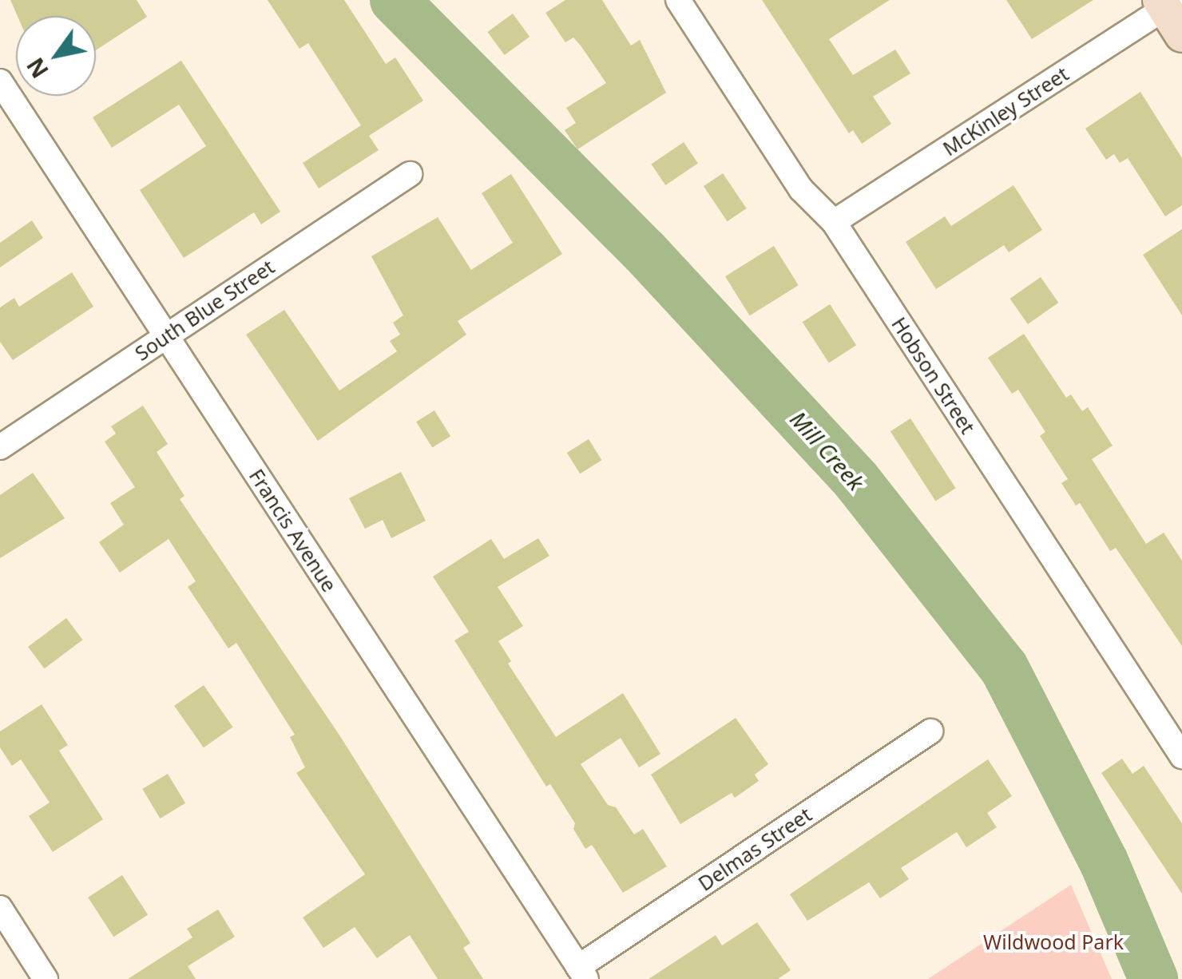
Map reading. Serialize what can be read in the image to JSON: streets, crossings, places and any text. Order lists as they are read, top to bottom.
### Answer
{
  "streets": {
    "street": [
      "McKinley Street",
      "South Blue Street",
      "Hobson Street",
      "Francis Avenue",
      "Delmas Street"
    ]
  },
  "crossings": [
    ["McKinley Street", "Hobson Street"],
    ["South Blue Street", "Francis Avenue"],
    ["Francis Avenue", "Delmas Street"]
  ],
  "water": ["Mill Creek"],
  "parks": ["Wildwood Park"],
  "north": "bottom left"
}
